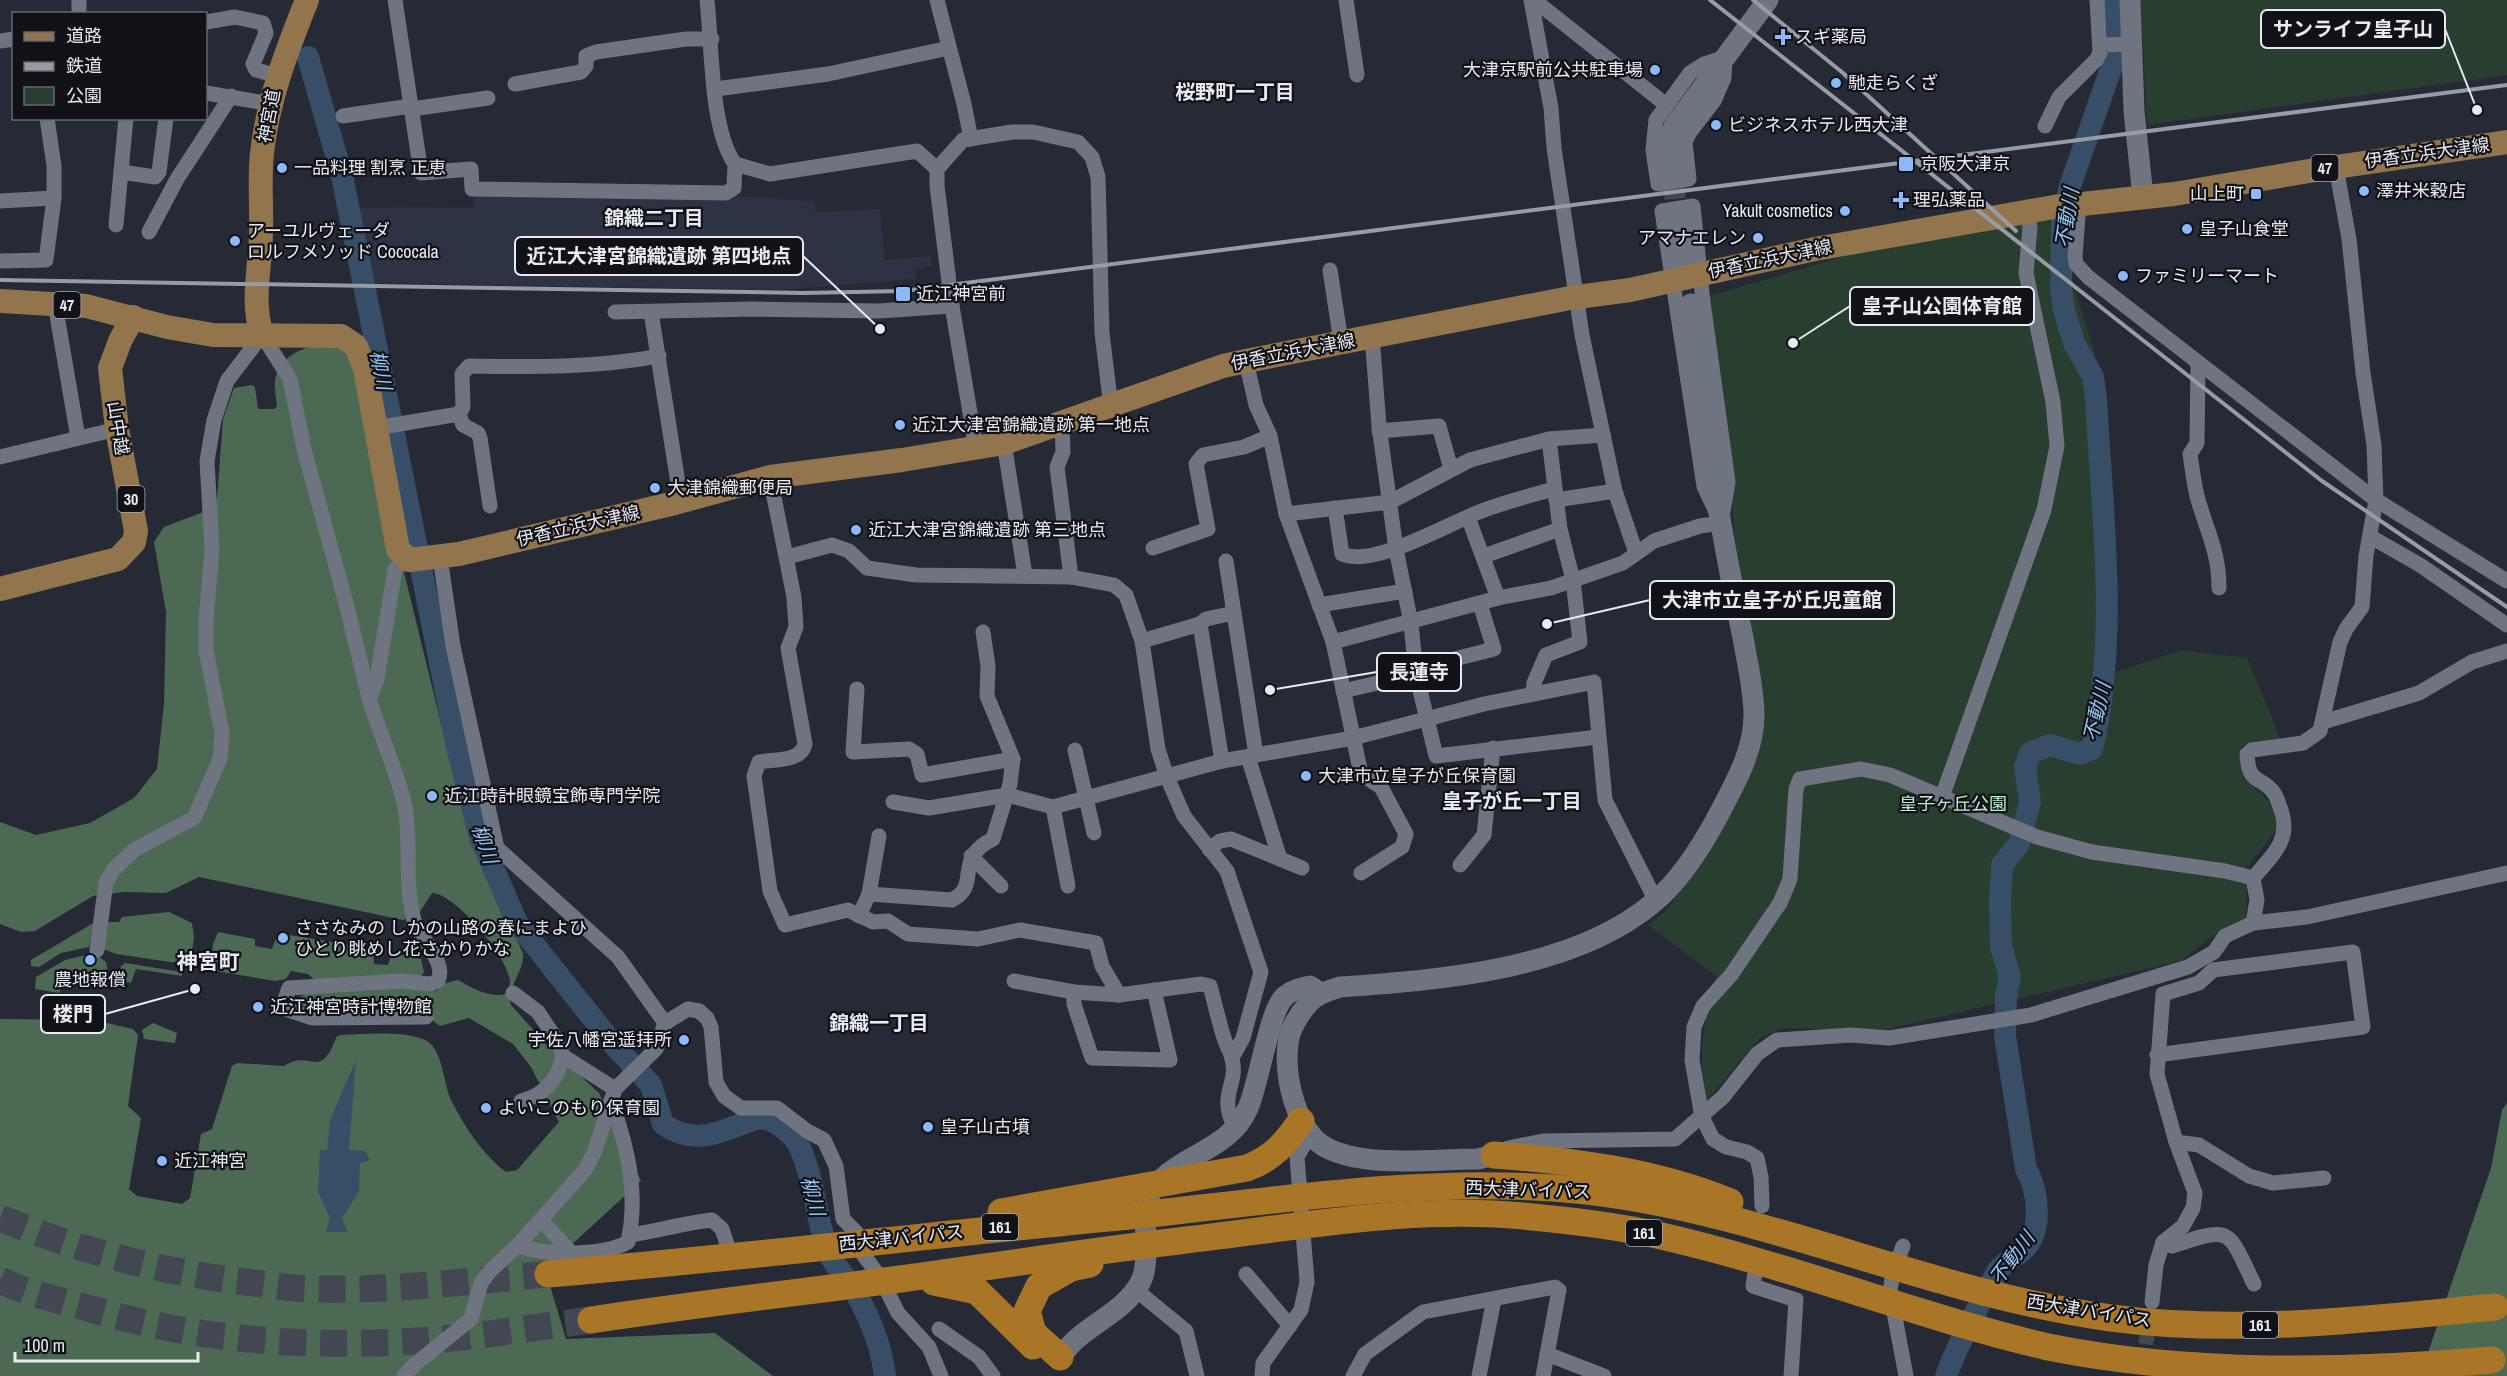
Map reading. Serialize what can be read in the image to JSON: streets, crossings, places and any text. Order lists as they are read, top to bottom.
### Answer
{
  "streets": {
    "highway": ["西大津バイパス", "161"],
    "main road": [
      "神宮道",
      "伊香立浜大津線",
      "47",
      "山中越",
      "30"
    ]
  },
  "crossings": [
    ["47", "山中越"]
  ],
  "districts": [
    "桜野町一丁目",
    "錦織二丁目",
    "皇子が丘一丁目",
    "神宮町",
    "錦織一丁目"
  ],
  "water": ["不動川", "柳川"],
  "parks": ["皇子ヶ丘公園"],
  "places": {
    "health": ["スギ薬局", "理弘薬品"],
    "other": [
      "大津京駅前公共駐車場",
      "馳走らくざ",
      "サンライフ皇子山",
      "ビジネスホテル西大津",
      "一品料理 割烹 正恵",
      "澤井米穀店",
      "Yakult cosmetics",
      "皇子山食堂",
      "アマナエレン",
      "アーユルヴェーダ ロルフメソッド Cococala",
      "ファミリーマート",
      "近江大津宮錦織遺跡 第四地点",
      "皇子山公園体育館",
      "近江大津宮錦織遺跡 第一地点",
      "大津錦織郵便局",
      "近江大津宮錦織遺跡 第三地点",
      "大津市立皇子が丘児童館",
      "長蓮寺",
      "大津市立皇子が丘保育園",
      "近江時計眼鏡宝飾専門学院",
      "ささなみの しかの山路の春にまよひ ひとり眺めし花さかりかな",
      "農地報償",
      "楼門",
      "近江神宮時計博物館",
      "宇佐八幡宮遥拝所",
      "よいこのもり保育園",
      "皇子山古墳",
      "近江神宮"
    ],
    "transit": ["京阪大津京", "山上町", "近江神宮前"]
  },
  "legend": ["道路", "鉄道", "公園"],
  "scale_bar": "100 m"
}
